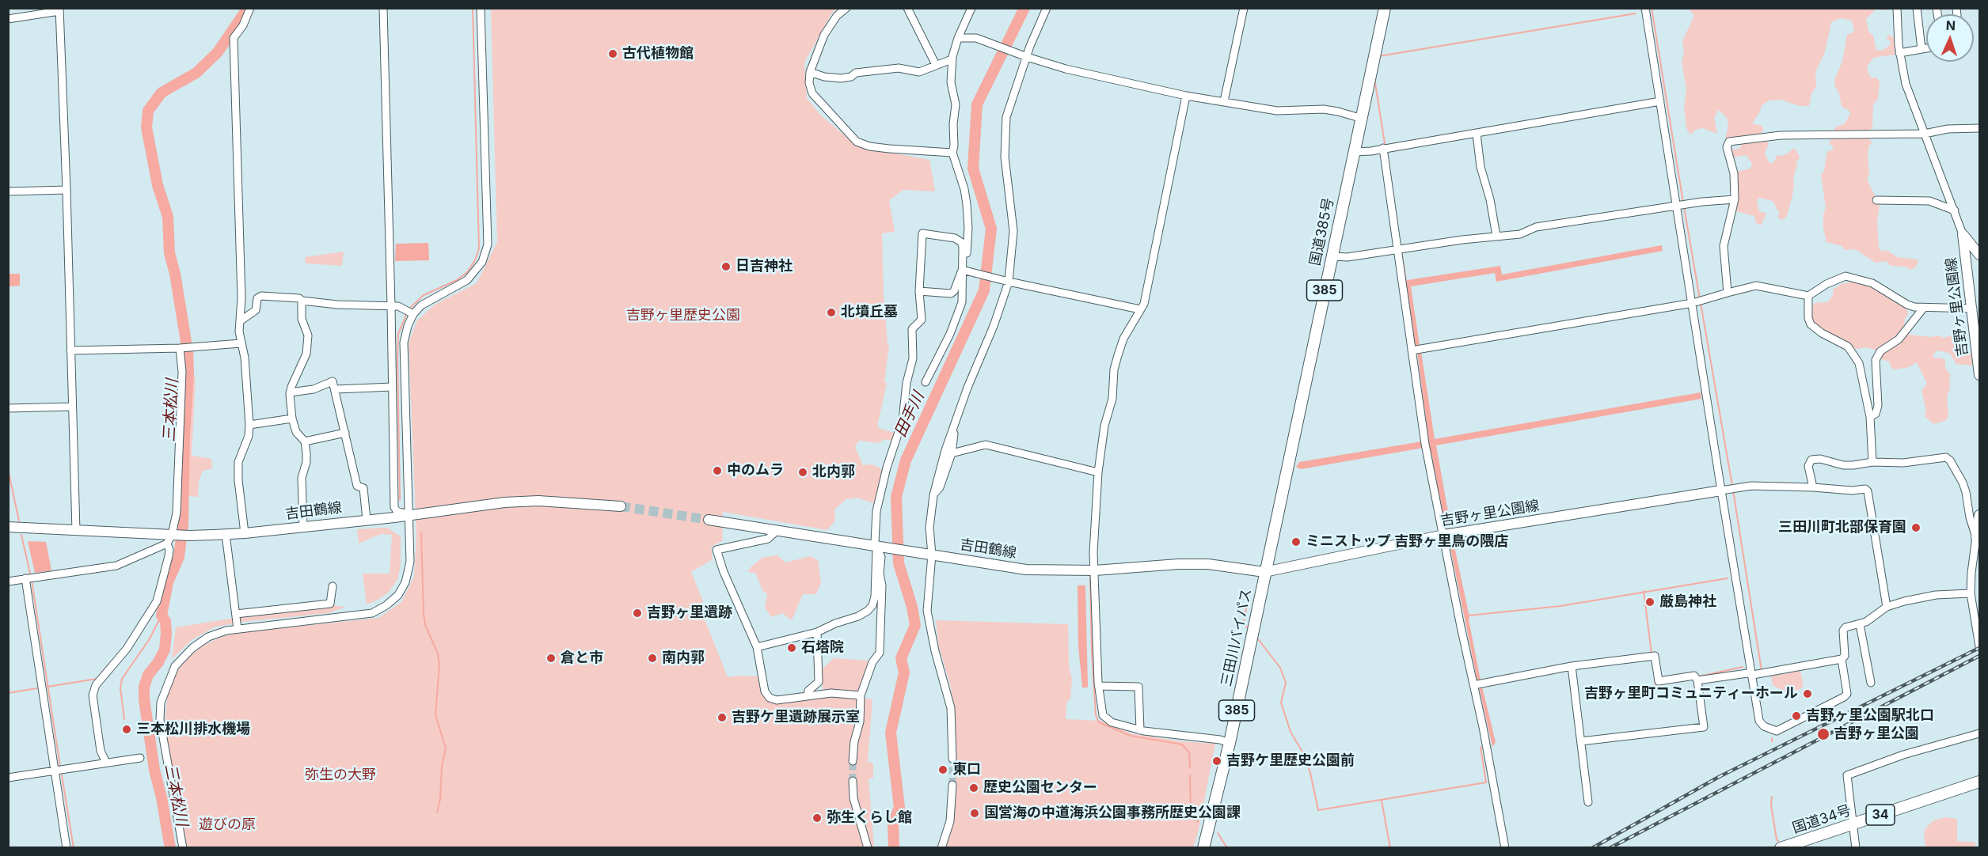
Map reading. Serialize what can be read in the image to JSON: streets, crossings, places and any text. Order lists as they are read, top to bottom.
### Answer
{
  "streets": {
    "highway": [
      "国道385号",
      "385",
      "三田川バイパス",
      "34",
      "国道34号"
    ],
    "main road": ["吉野ヶ里公園線", "吉田鶴線"]
  },
  "crossings": [
    ["国道385号", "吉野ヶ里公園線"],
    ["国道385号", "吉田鶴線"],
    ["国道385号", "三田川バイパス"],
    ["吉野ヶ里公園線", "吉田鶴線"],
    ["吉野ヶ里公園線", "三田川バイパス"],
    ["吉田鶴線", "三田川バイパス"]
  ],
  "water": ["三本松川", "田手川"],
  "parks": ["吉野ヶ里歴史公園", "弥生の大野", "遊びの原"],
  "places": [
    "古代植物館",
    "日吉神社",
    "北墳丘墓",
    "中のムラ",
    "北内郭",
    "三田川町北部保育園",
    "ミニストップ 吉野ヶ里鳥の隈店",
    "厳島神社",
    "吉野ヶ里遺跡",
    "石塔院",
    "倉と市",
    "南内郭",
    "吉野ヶ里町コミュニティーホール",
    "吉野ヶ里公園駅北口",
    "吉野ケ里遺跡展示室",
    "三本松川排水機場",
    "吉野ヶ里公園",
    "吉野ケ里歴史公園前",
    "東口",
    "歴史公園センター",
    "国営海の中道海浜公園事務所歴史公園課",
    "弥生くらし館"
  ],
  "north": "top"
}
